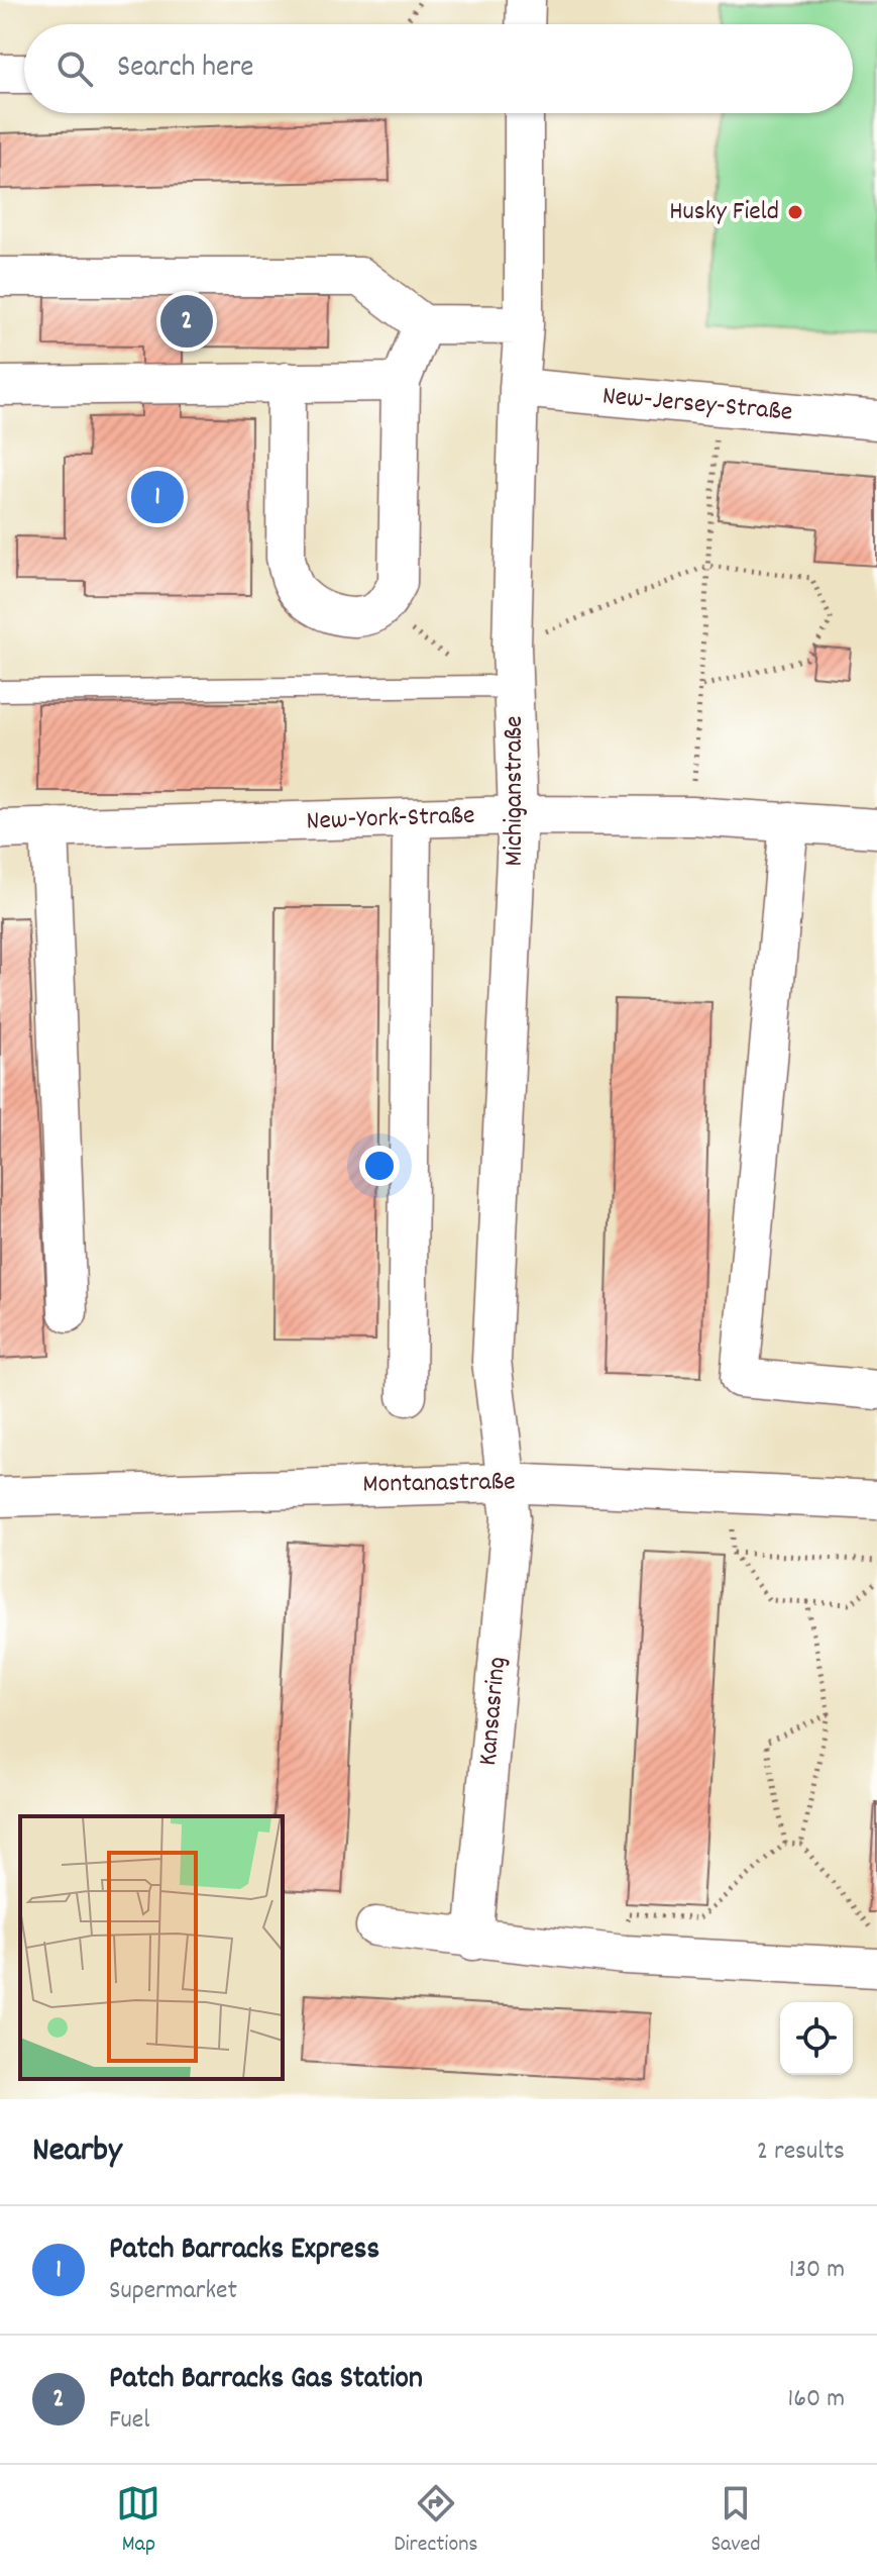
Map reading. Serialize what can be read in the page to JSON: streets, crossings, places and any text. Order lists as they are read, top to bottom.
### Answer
{
  "streets": {
    "street": [
      "New-Jersey-Straße",
      "Michiganstraße",
      "New-York-Straße",
      "Montanastraße",
      "Kansasring"
    ]
  },
  "crossings": [
    ["New-Jersey-Straße", "Michiganstraße"],
    ["Michiganstraße", "New-York-Straße"],
    ["Michiganstraße", "Montanastraße"],
    ["Michiganstraße", "Kansasring"],
    ["Montanastraße", "Kansasring"]
  ],
  "places": ["Husky Field"],
  "page": {
    "search": "Search here",
    "pins": ["2", "1"],
    "heading": ["Nearby", "2 results"],
    "list": [
      {
        "mark": "1",
        "name": "Patch Barracks Express",
        "note": "Supermarket",
        "value": "130 m"
      },
      {
        "mark": "2",
        "name": "Patch Barracks Gas Station",
        "note": "Fuel",
        "value": "160 m"
      }
    ],
    "nav": ["Map", "Directions", "Saved"]
  }
}
